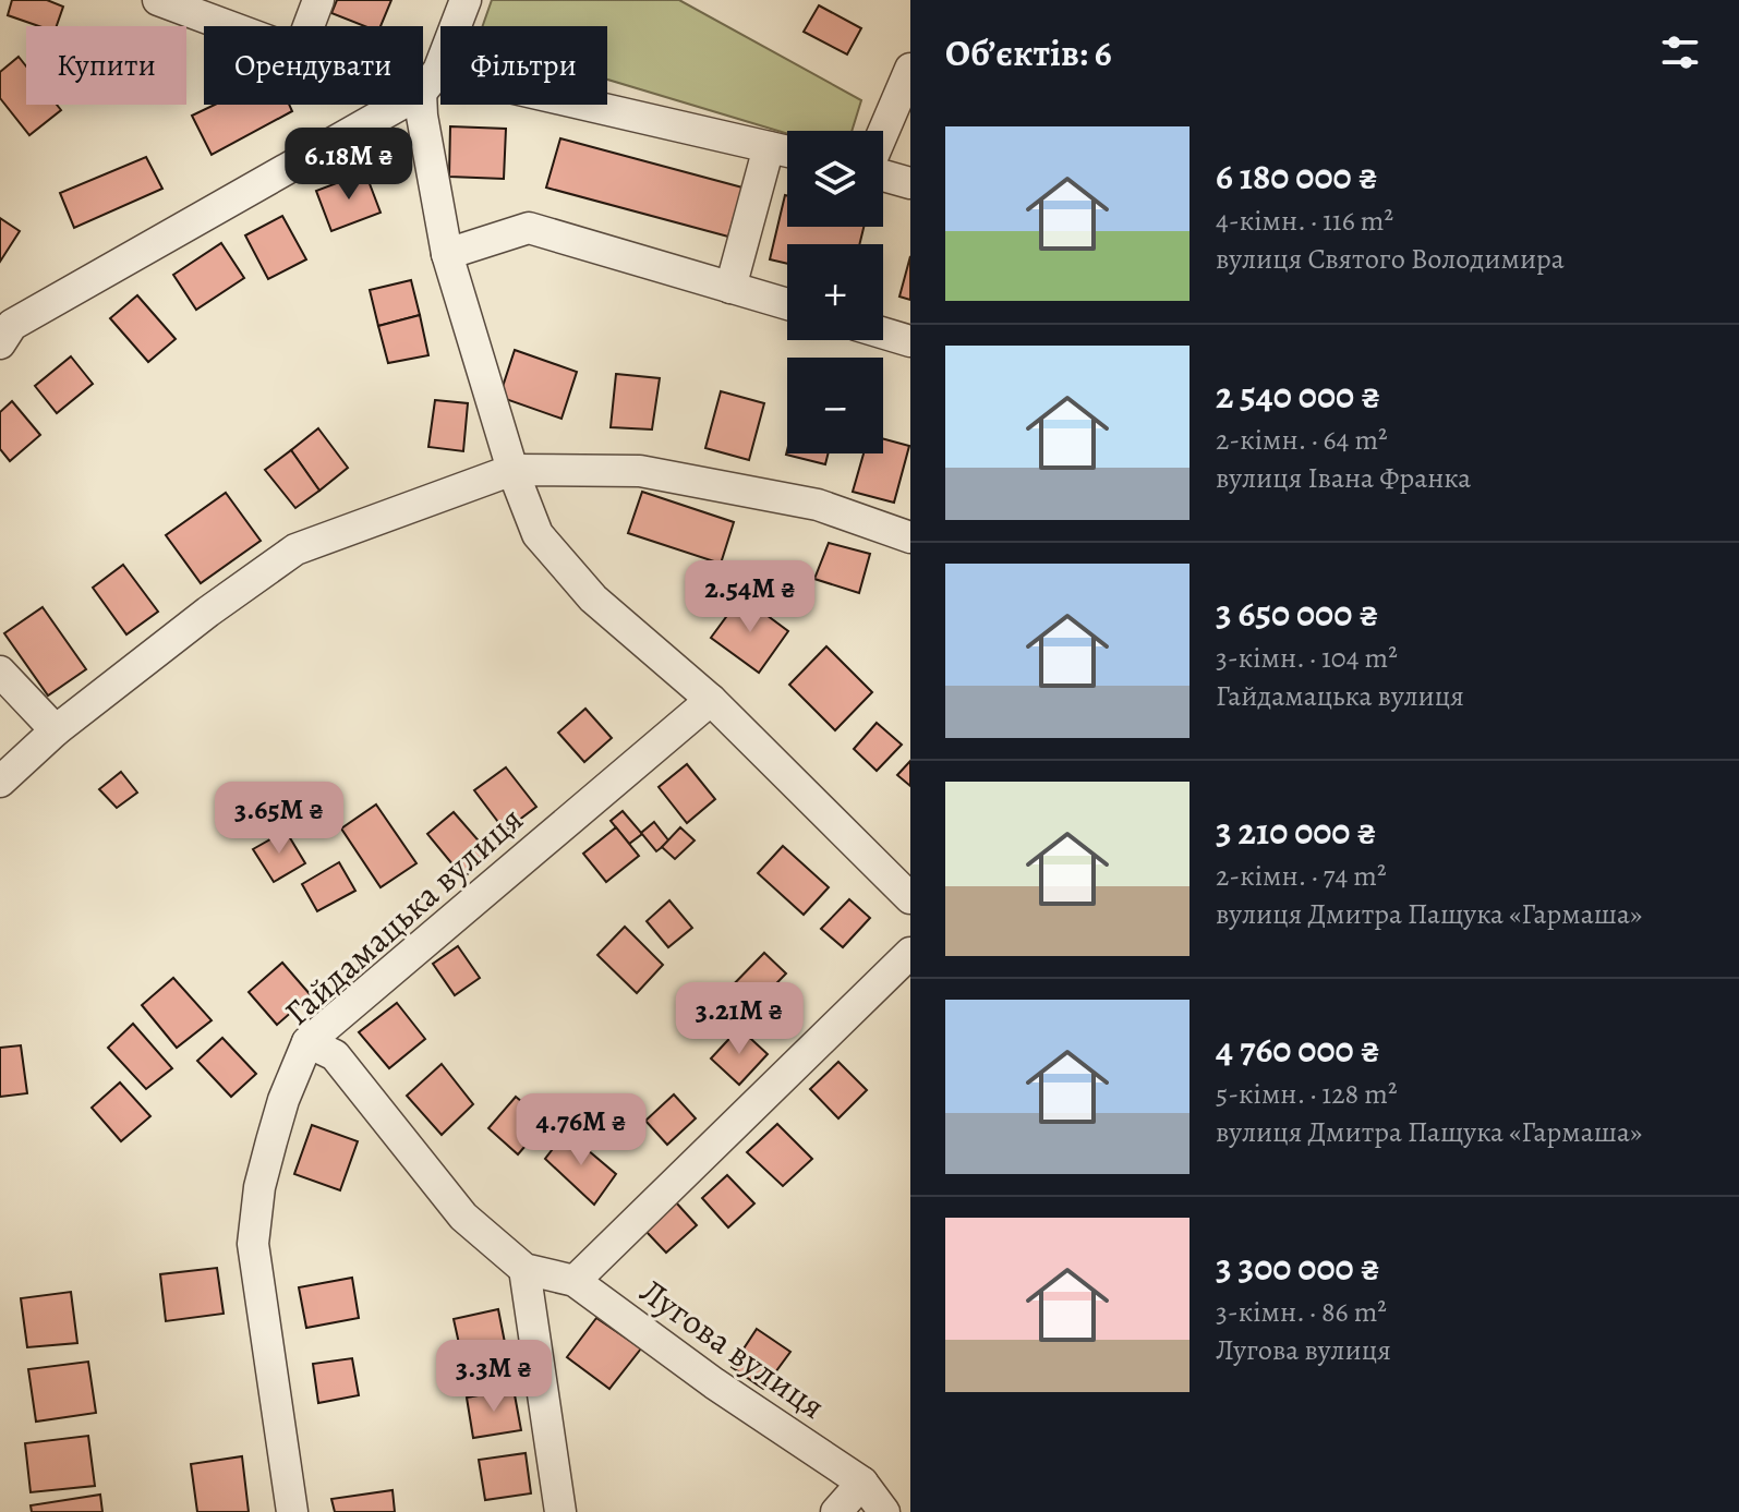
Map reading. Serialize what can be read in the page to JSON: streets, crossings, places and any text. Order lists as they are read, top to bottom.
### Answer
{
  "streets": {
    "street": ["Гайдамацька вулиця", "Лугова вулиця"]
  },
  "crossings": [
    ["Гайдамацька вулиця", "Лугова вулиця"]
  ],
  "page": {
    "heading": "Об’єктів: 6",
    "chip": ["Купити", "Орендувати", "Фільтри"],
    "list": [
      {
        "name": "6 180 000 ₴",
        "note": "4-кімн. · 116 m² · вулиця Святого Володимира"
      },
      {
        "name": "2 540 000 ₴",
        "note": "2-кімн. · 64 m² · вулиця Івана Франка"
      },
      {
        "name": "3 650 000 ₴",
        "note": "3-кімн. · 104 m² · Гайдамацька вулиця"
      },
      {
        "name": "3 210 000 ₴",
        "note": "2-кімн. · 74 m² · вулиця Дмитра Пащука «Гармаша»"
      },
      {
        "name": "4 760 000 ₴",
        "note": "5-кімн. · 128 m² · вулиця Дмитра Пащука «Гармаша»"
      },
      {
        "name": "3 300 000 ₴",
        "note": "3-кімн. · 86 m² · Лугова вулиця"
      }
    ],
    "price": [
      "6.18M ₴",
      "2.54M ₴",
      "3.65M ₴",
      "3.21M ₴",
      "4.76M ₴",
      "3.3M ₴"
    ],
    "map_buttons": ["+", "−"]
  }
}
